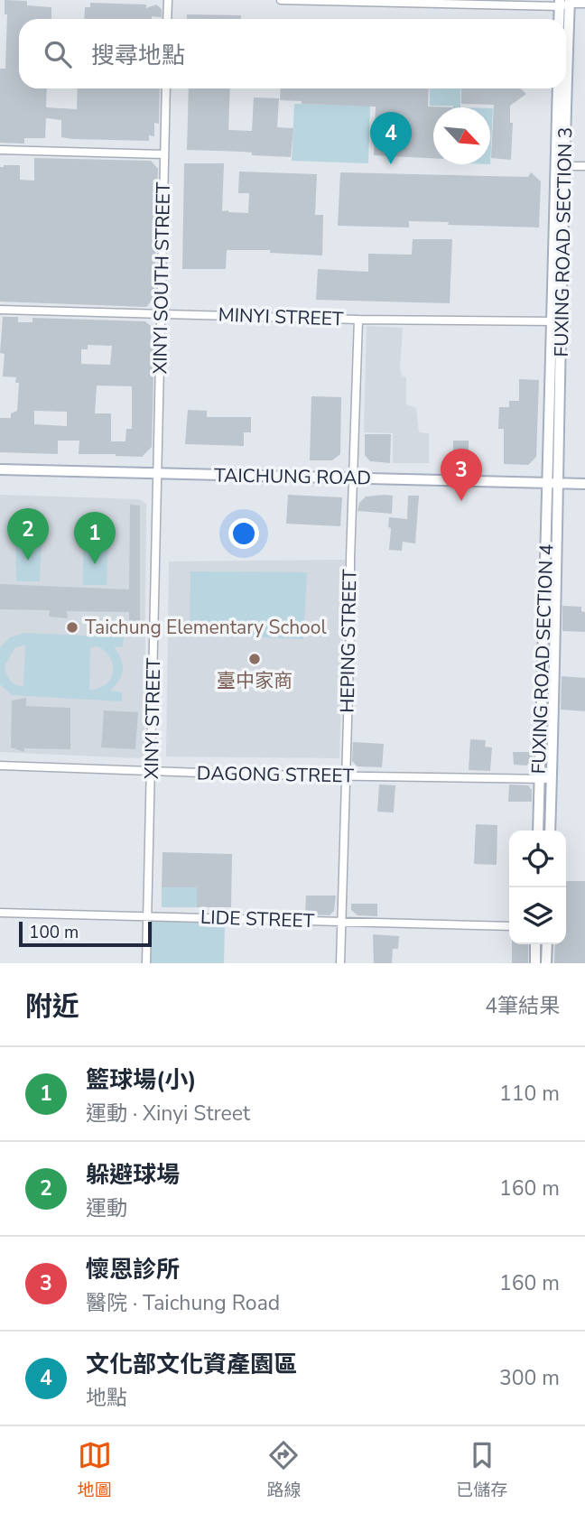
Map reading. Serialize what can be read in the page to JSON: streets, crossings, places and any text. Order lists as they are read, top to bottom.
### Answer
{
  "streets": {
    "main road": ["FUXING ROAD SECTION 3", "TAICHUNG ROAD", "FUXING ROAD SECTION 4"],
    "street": [
      "XINYI SOUTH STREET",
      "MINYI STREET",
      "HEPING STREET",
      "XINYI STREET",
      "DAGONG STREET",
      "LIDE STREET"
    ]
  },
  "crossings": [
    ["FUXING ROAD SECTION 3", "MINYI STREET"],
    ["FUXING ROAD SECTION 3", "TAICHUNG ROAD"],
    ["FUXING ROAD SECTION 3", "FUXING ROAD SECTION 4"],
    ["XINYI SOUTH STREET", "MINYI STREET"],
    ["XINYI SOUTH STREET", "TAICHUNG ROAD"],
    ["XINYI SOUTH STREET", "XINYI STREET"],
    ["MINYI STREET", "HEPING STREET"],
    ["TAICHUNG ROAD", "HEPING STREET"],
    ["TAICHUNG ROAD", "FUXING ROAD SECTION 4"],
    ["TAICHUNG ROAD", "XINYI STREET"],
    ["HEPING STREET", "DAGONG STREET"],
    ["HEPING STREET", "LIDE STREET"],
    ["FUXING ROAD SECTION 4", "DAGONG STREET"],
    ["XINYI STREET", "DAGONG STREET"],
    ["XINYI STREET", "LIDE STREET"]
  ],
  "places": ["Taichung Elementary School", "臺中家商"],
  "scale_bar": "100 m",
  "north": "bottom right",
  "page": {
    "search": "搜尋地點",
    "pins": [
      "4",
      "3",
      "2",
      "1"
    ],
    "scale": "100 m",
    "heading": ["附近", "4筆結果"],
    "list": [
      {
        "mark": "1",
        "name": "籃球場(小)",
        "note": "運動 · Xinyi Street",
        "value": "110 m"
      },
      {
        "mark": "2",
        "name": "躲避球場",
        "note": "運動",
        "value": "160 m"
      },
      {
        "mark": "3",
        "name": "懷恩診所",
        "note": "醫院 · Taichung Road",
        "value": "160 m"
      },
      {
        "mark": "4",
        "name": "文化部文化資產園區",
        "note": "地點",
        "value": "300 m"
      }
    ],
    "nav": ["地圖", "路線", "已儲存"]
  }
}
